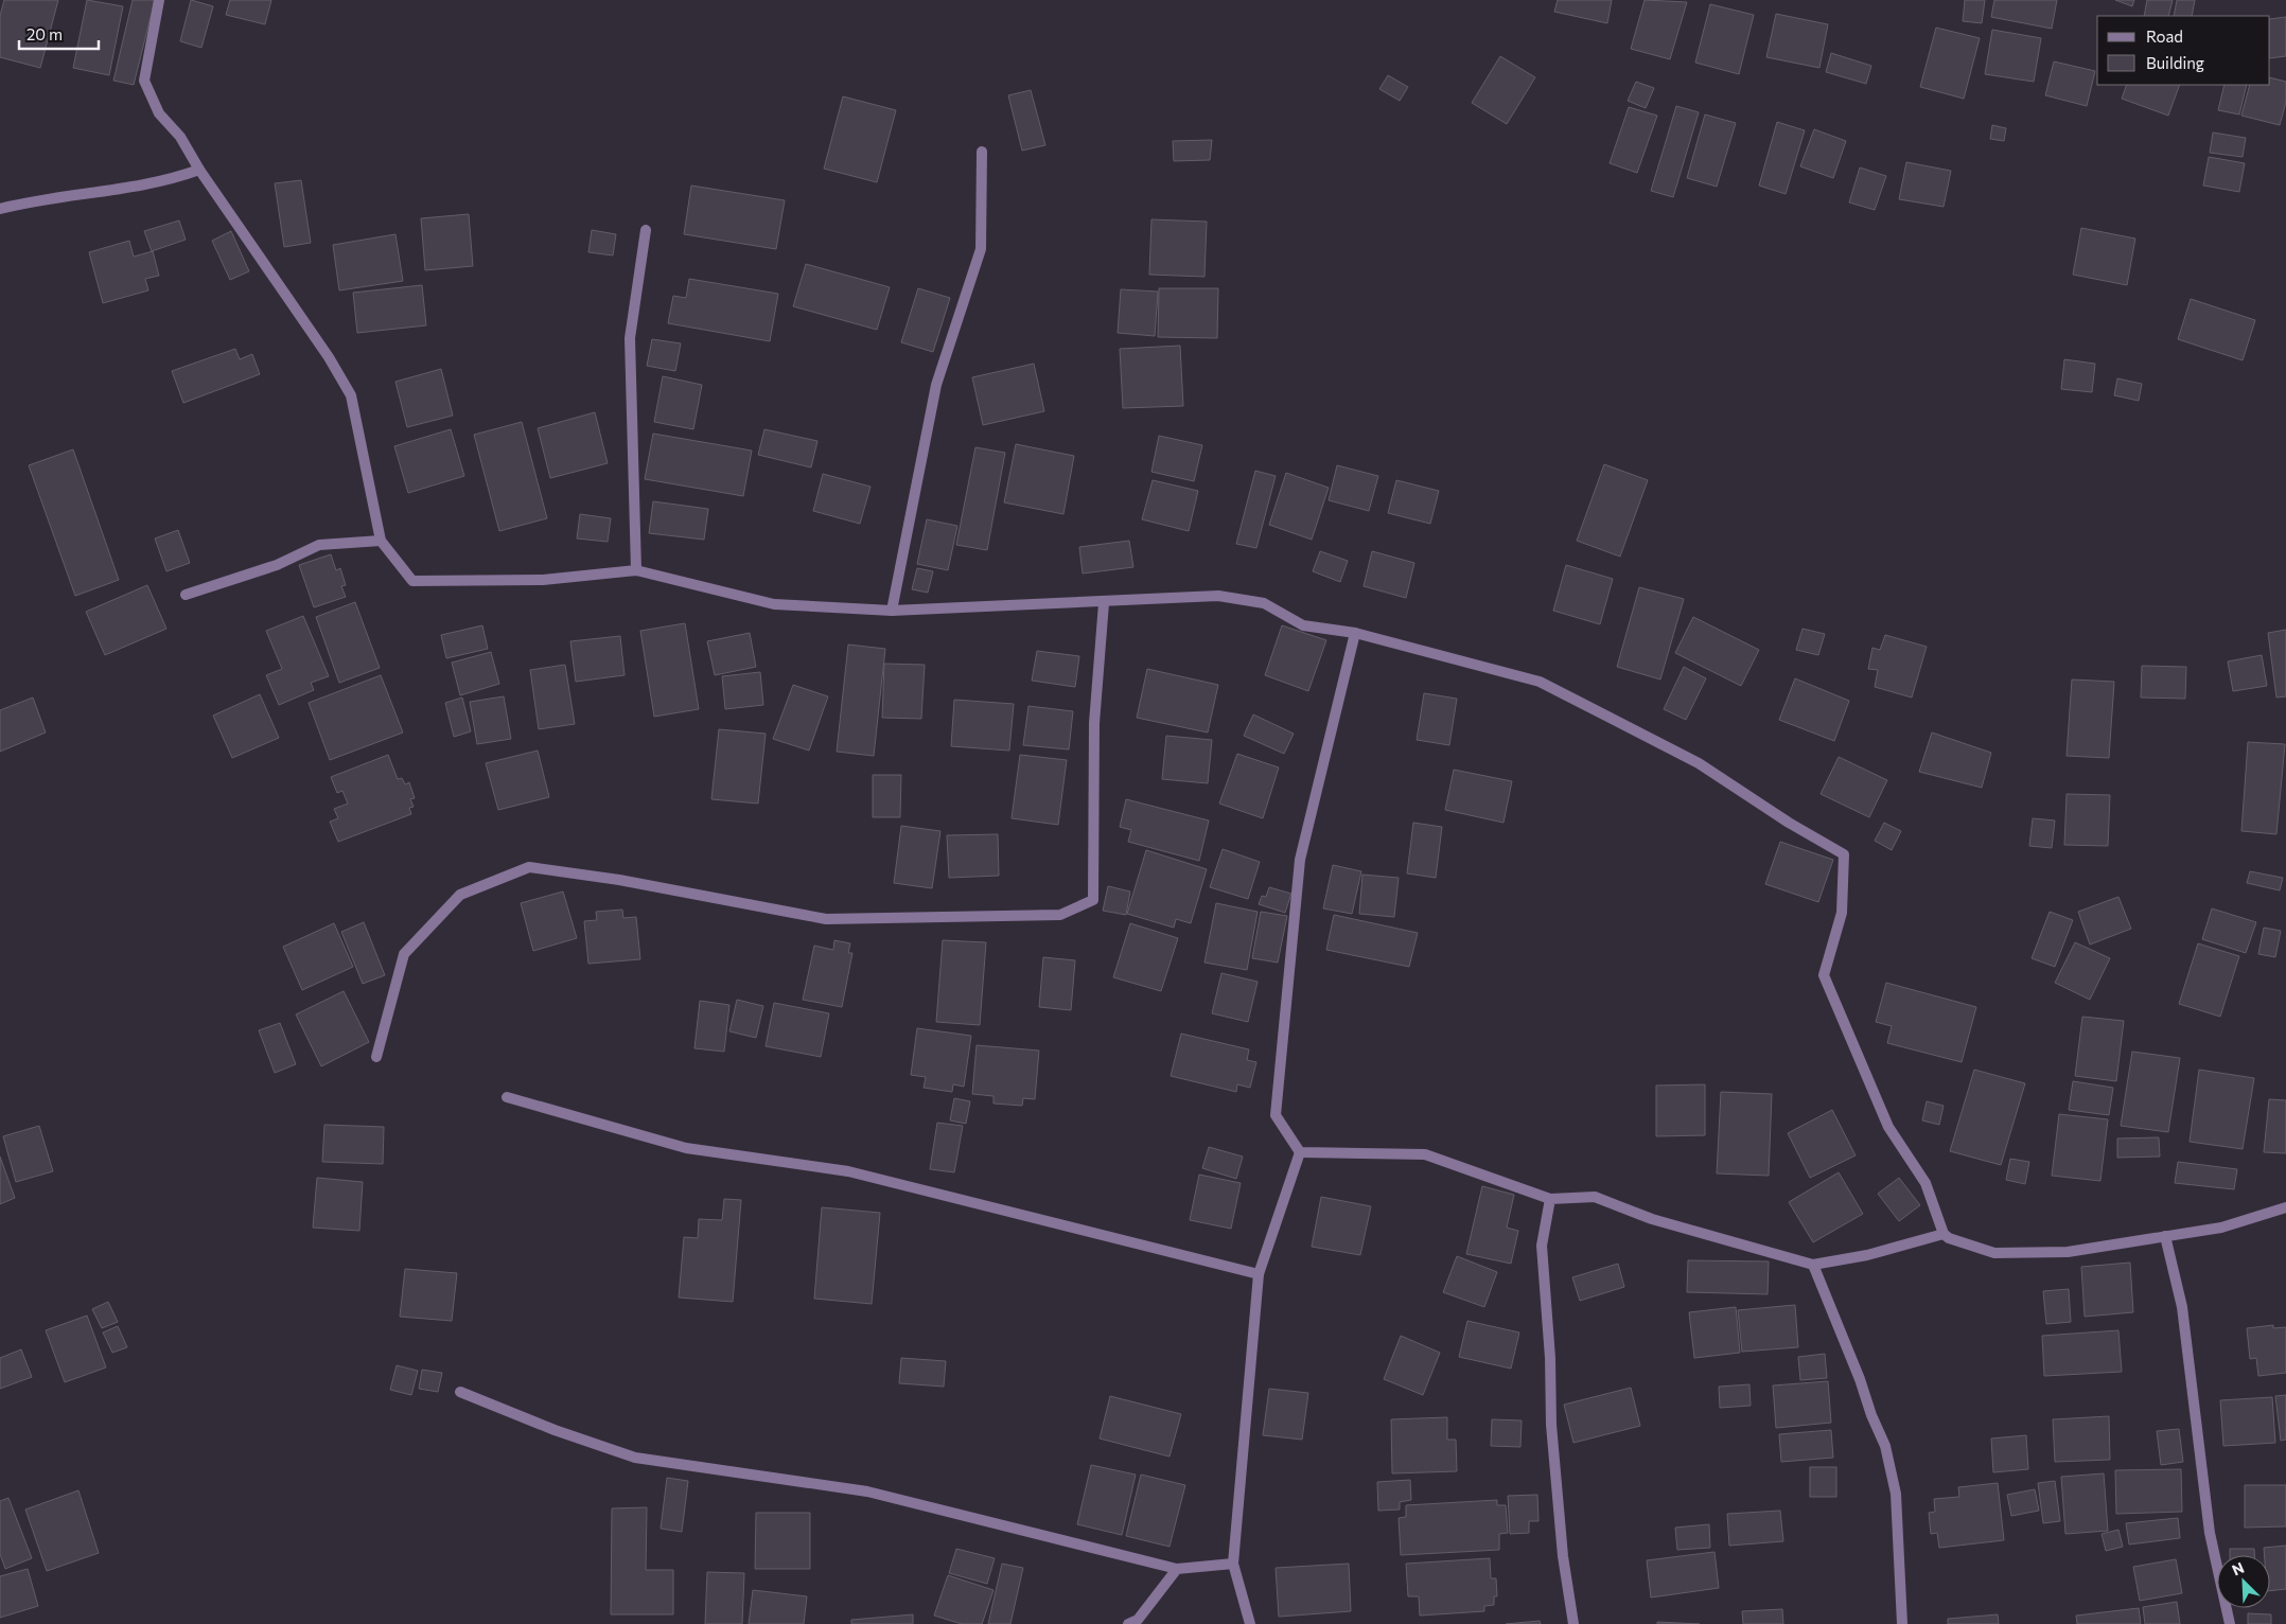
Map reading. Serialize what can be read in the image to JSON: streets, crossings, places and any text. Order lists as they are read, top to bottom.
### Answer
{
  "legend": ["Road", "Building"],
  "scale_bar": "20 m",
  "north": "top left"
}
